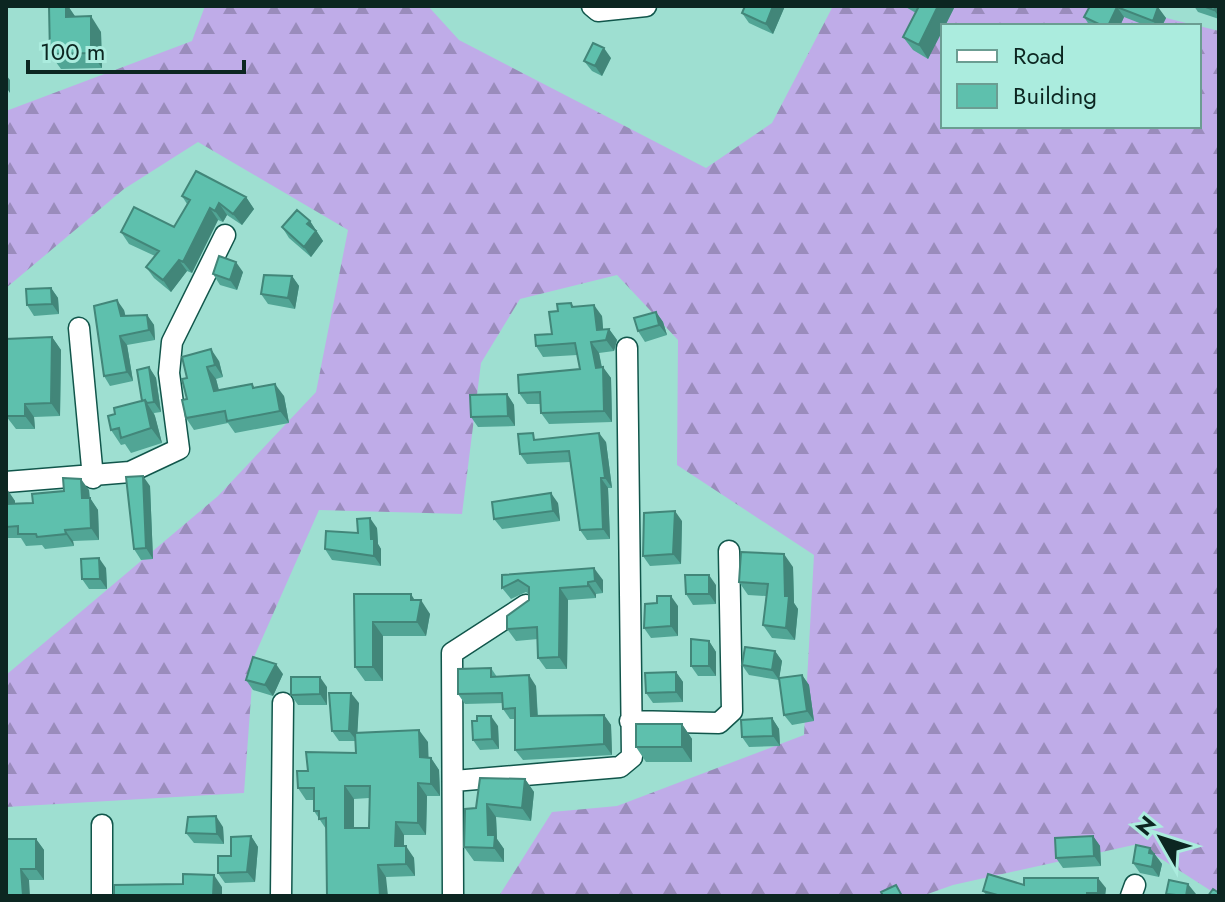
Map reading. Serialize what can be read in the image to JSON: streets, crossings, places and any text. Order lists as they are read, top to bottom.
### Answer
{
  "legend": ["Road", "Building"],
  "scale_bar": "100 m",
  "north": "top left"
}
